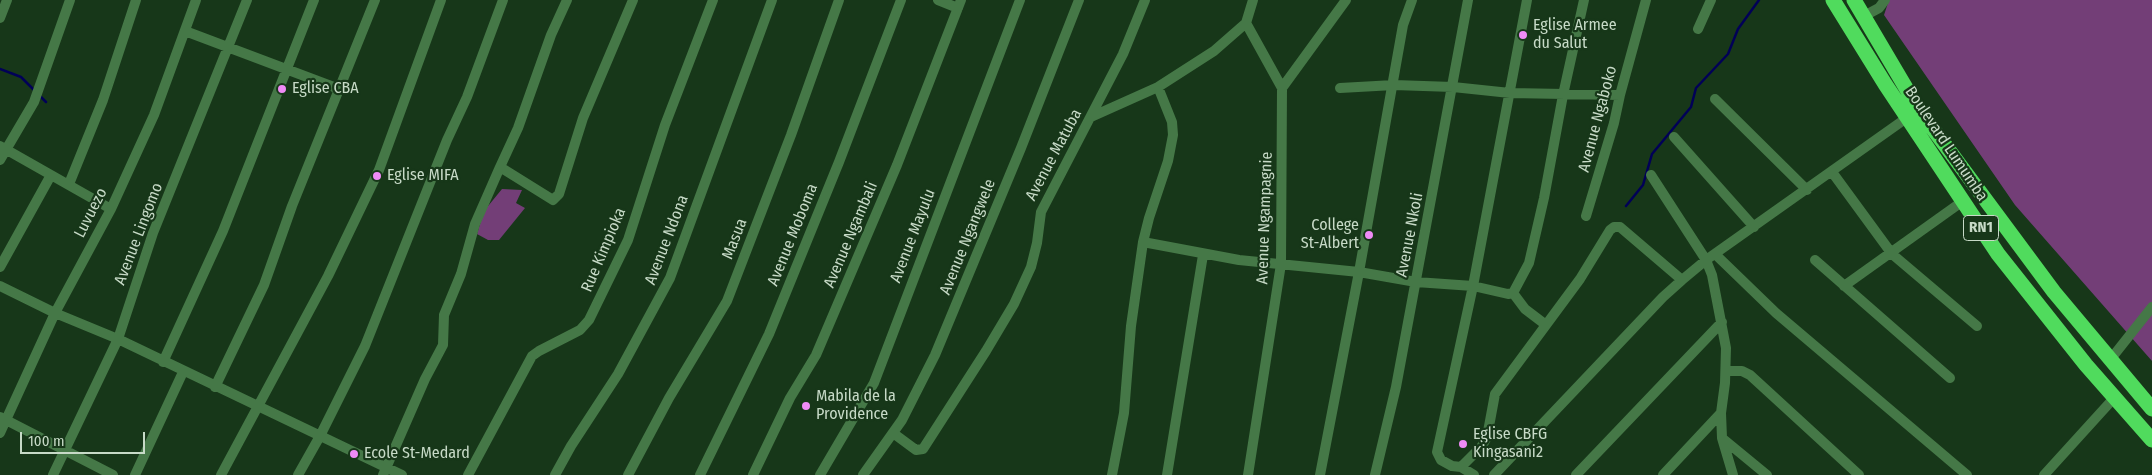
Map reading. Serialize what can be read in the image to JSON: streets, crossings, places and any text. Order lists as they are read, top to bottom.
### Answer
{
  "streets": {
    "highway": ["Boulevard Lumumba", "RN1"],
    "street": [
      "Avenue Ngaboko",
      "Avenue Matuba",
      "Luvuezo",
      "Avenue Ngampagnie",
      "Avenue Lingomo",
      "Avenue Moboma",
      "Avenue Ngambali",
      "Avenue Nkoli",
      "Avenue Mayulu",
      "Avenue Ngangwele",
      "Masua",
      "Avenue Ndona",
      "Rue Kimpioka"
    ]
  },
  "crossings": [
    ["Avenue Matuba", "Avenue Ngangwele"]
  ],
  "places": [
    "Eglise Armee du Salut",
    "Eglise CBA",
    "Eglise MIFA",
    "College St-Albert",
    "Mabila de la Providence",
    "Eglise CBFG Kingasani2",
    "Ecole St-Medard"
  ],
  "scale_bar": "100 m"
}
